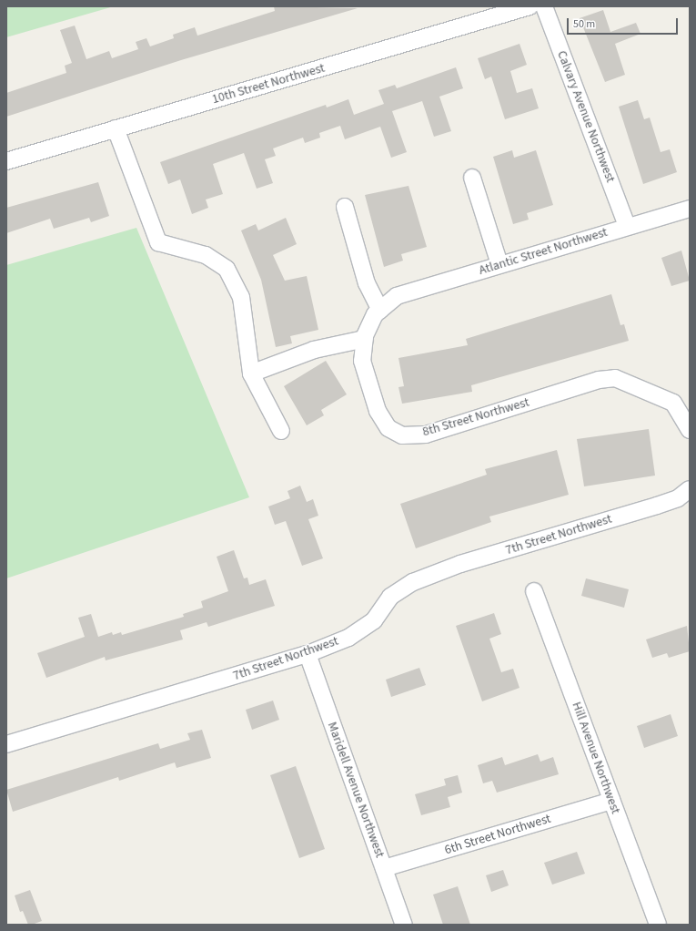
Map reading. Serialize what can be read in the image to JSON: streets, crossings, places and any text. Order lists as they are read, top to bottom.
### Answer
{
  "streets": {
    "street": [
      "10th Street Northwest",
      "Calvary Avenue Northwest",
      "Atlantic Street Northwest",
      "8th Street Northwest",
      "7th Street Northwest",
      "Hill Avenue Northwest",
      "Maridell Avenue Northwest",
      "6th Street Northwest"
    ]
  },
  "crossings": [
    ["Calvary Avenue Northwest", "Atlantic Street Northwest"],
    ["Atlantic Street Northwest", "8th Street Northwest"],
    ["7th Street Northwest", "Maridell Avenue Northwest"],
    ["Hill Avenue Northwest", "6th Street Northwest"],
    ["Maridell Avenue Northwest", "6th Street Northwest"]
  ],
  "scale_bar": "50 m"
}
